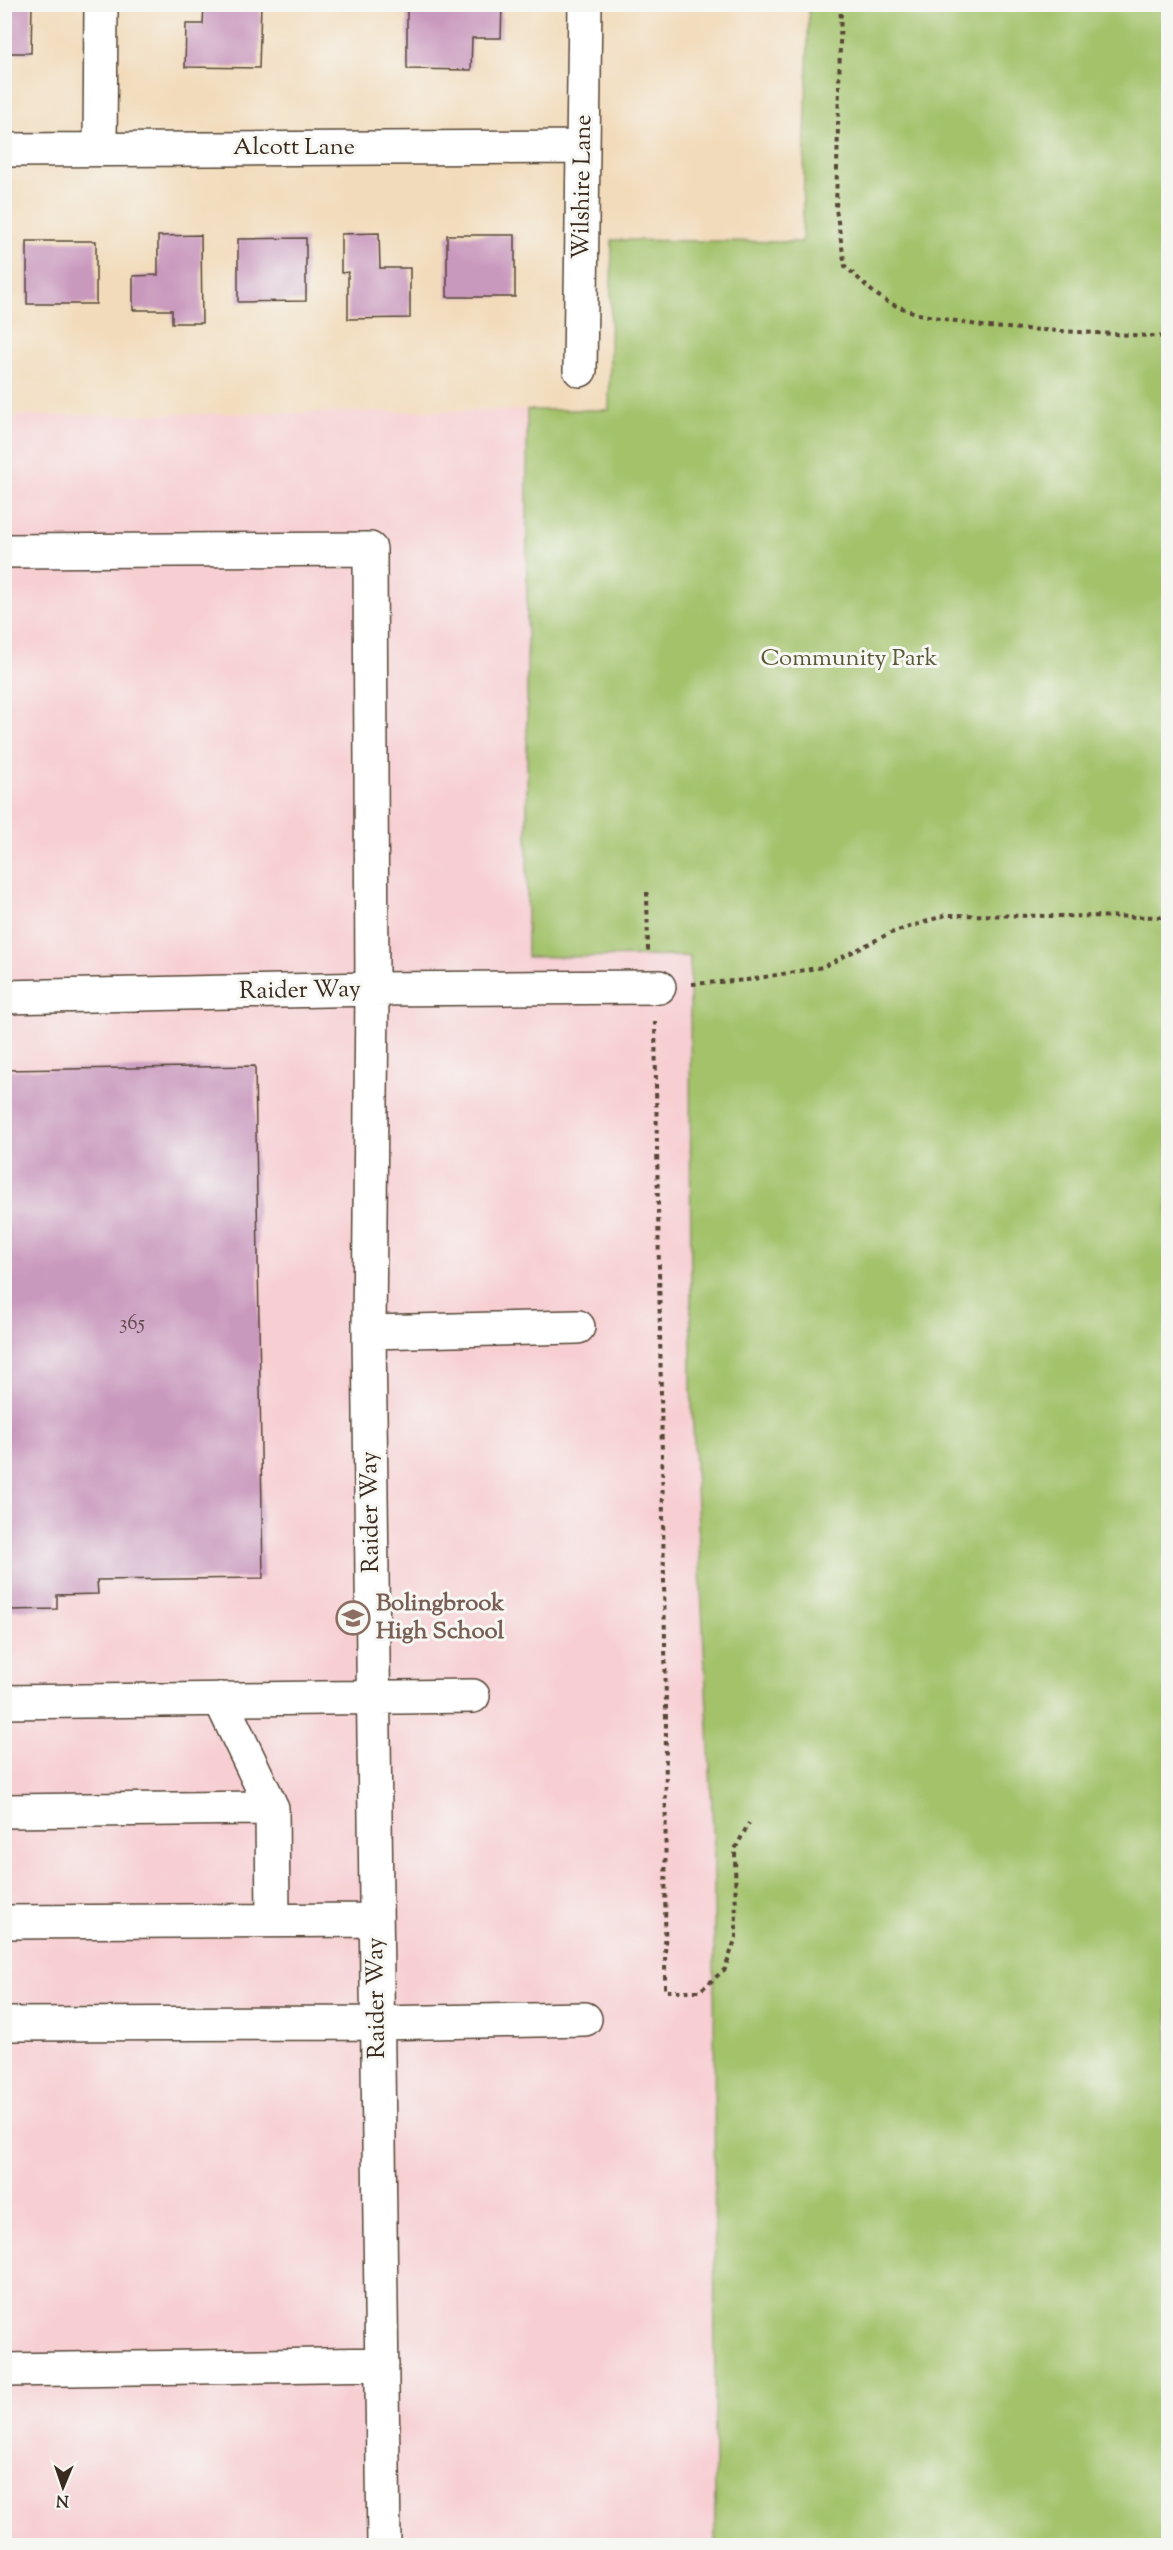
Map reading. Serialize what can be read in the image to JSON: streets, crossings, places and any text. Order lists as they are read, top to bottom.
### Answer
{
  "streets": {
    "street": ["Alcott Lane", "Wilshire Lane", "Raider Way"]
  },
  "crossings": [
    ["Alcott Lane", "Wilshire Lane"]
  ],
  "parks": ["Community Park"],
  "places": {
    "school or university": ["Bolingbrook High School"]
  },
  "house_numbers": ["365"],
  "north": "bottom"
}
